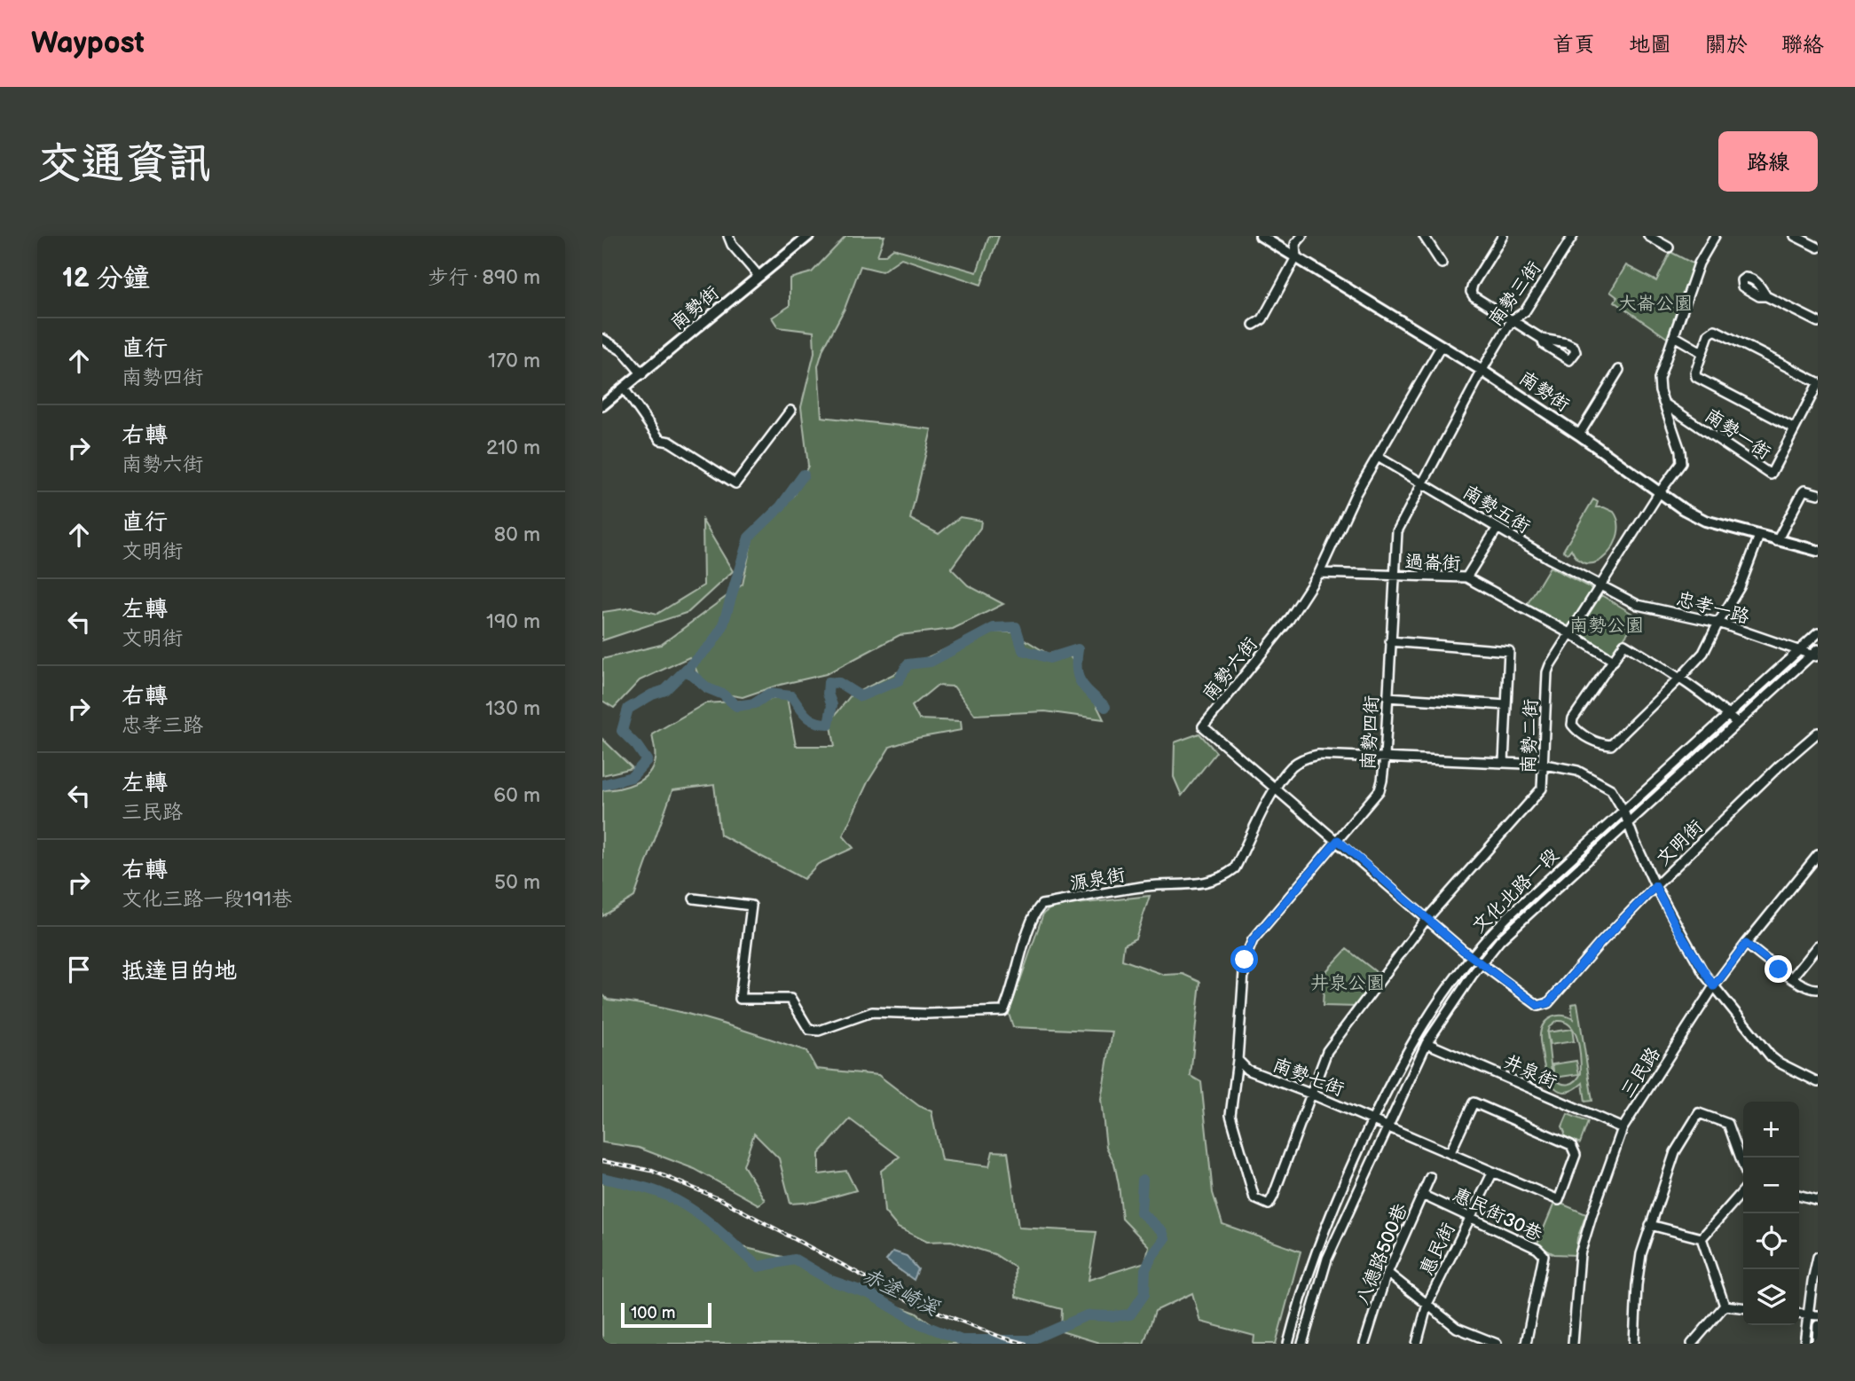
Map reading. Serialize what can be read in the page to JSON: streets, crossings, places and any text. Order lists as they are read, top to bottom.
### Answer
{
  "streets": {
    "main road": ["南勢街"],
    "street": [
      "南勢三街",
      "南勢一街",
      "南勢五街",
      "過崙街",
      "忠孝一路",
      "南勢六街",
      "南勢四街",
      "南勢二街",
      "文明街",
      "源泉街",
      "文化北路一段",
      "井泉街",
      "三民路",
      "南勢七街",
      "惠民街30巷",
      "惠民街",
      "八德路500巷"
    ]
  },
  "crossings": [
    ["南勢三街", "南勢街"],
    ["南勢三街", "南勢四街"],
    ["南勢街", "南勢六街"],
    ["南勢街", "南勢四街"],
    ["南勢街", "南勢二街"],
    ["南勢一街", "南勢二街"],
    ["南勢五街", "忠孝一路"],
    ["南勢五街", "南勢六街"],
    ["南勢五街", "南勢四街"],
    ["南勢五街", "南勢二街"],
    ["過崙街", "南勢六街"],
    ["過崙街", "南勢四街"],
    ["過崙街", "南勢二街"],
    ["忠孝一路", "南勢二街"],
    ["忠孝一路", "文化北路一段"],
    ["南勢六街", "南勢四街"],
    ["南勢六街", "南勢二街"],
    ["南勢六街", "文明街"],
    ["南勢六街", "源泉街"],
    ["南勢六街", "文化北路一段"],
    ["南勢四街", "南勢二街"],
    ["南勢四街", "源泉街"],
    ["南勢四街", "南勢七街"],
    ["南勢二街", "源泉街"],
    ["南勢二街", "南勢七街"],
    ["文明街", "源泉街"],
    ["文明街", "文化北路一段"],
    ["源泉街", "文化北路一段"],
    ["源泉街", "三民路"],
    ["文化北路一段", "井泉街"],
    ["文化北路一段", "南勢七街"],
    ["井泉街", "三民路"],
    ["南勢七街", "惠民街"],
    ["惠民街30巷", "惠民街"],
    ["惠民街30巷", "八德路500巷"]
  ],
  "water": ["赤塗崎溪"],
  "parks": ["大崙公園", "南勢公園", "井泉公園"],
  "scale_bar": "100 m",
  "page": {
    "header": "Waypost",
    "nav": [
      "首頁",
      "地圖",
      "關於",
      "聯絡"
    ],
    "buttons": "路線",
    "title": "交通資訊",
    "heading": ["12 分鐘", "步行 · 890 m"],
    "list": [
      ["直行", "南勢四街", "170 m"],
      ["右轉", "南勢六街", "210 m"],
      ["直行", "文明街", "80 m"],
      ["左轉", "文明街", "190 m"],
      ["右轉", "忠孝三路", "130 m"],
      ["左轉", "三民路", "60 m"],
      ["右轉", "文化三路一段191巷", "50 m"],
      "抵達目的地"
    ],
    "map_buttons": ["+", "−"],
    "scale": "100 m"
  }
}
